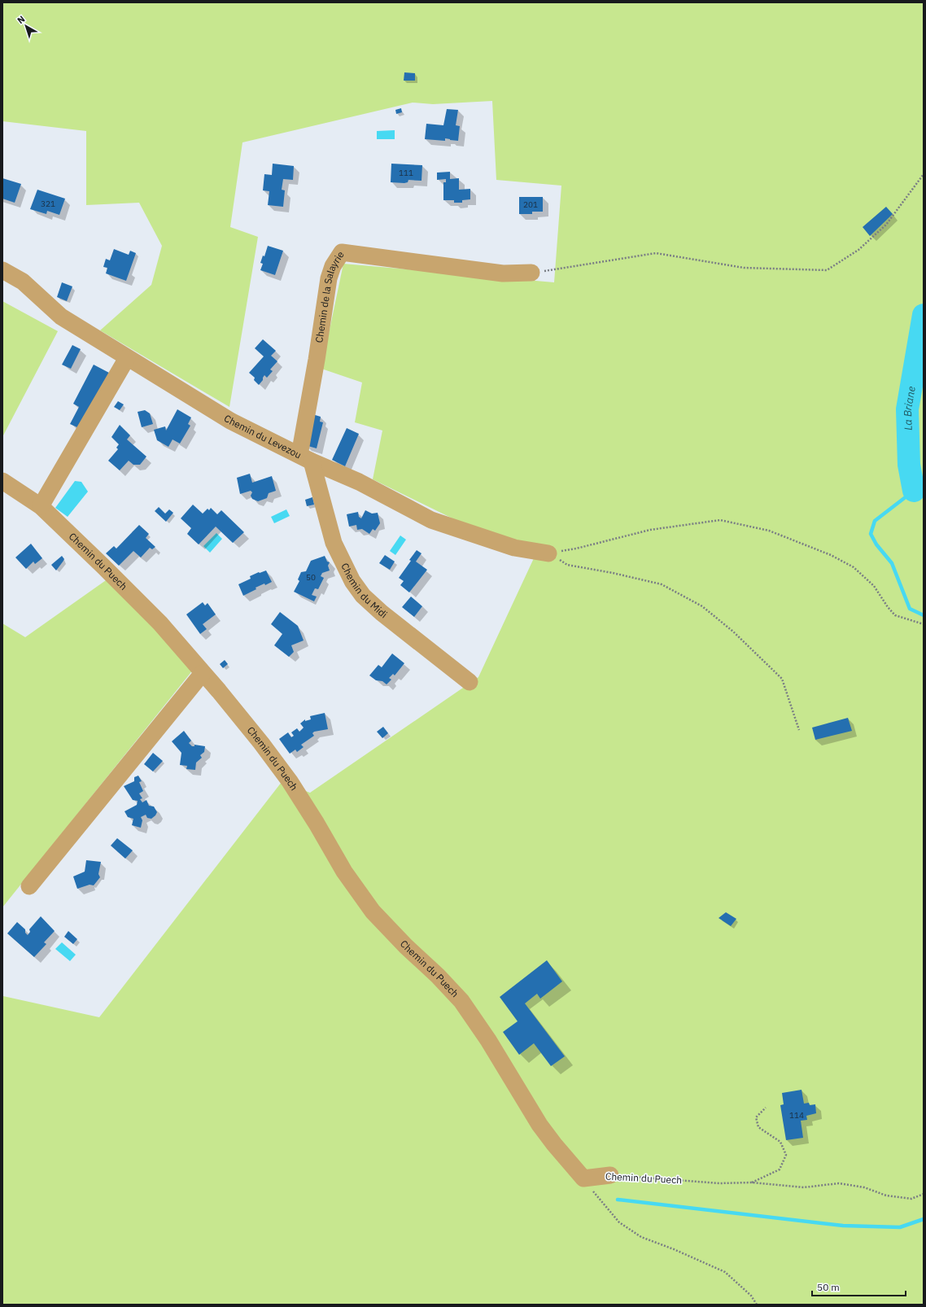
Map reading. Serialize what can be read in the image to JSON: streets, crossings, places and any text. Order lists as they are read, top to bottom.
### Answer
{
  "streets": {
    "street": [
      "Chemin de la Salayrie",
      "Chemin du Levezou",
      "Chemin du Puech",
      "Chemin du Midi"
    ]
  },
  "crossings": [
    ["Chemin de la Salayrie", "Chemin du Levezou"],
    ["Chemin de la Salayrie", "Chemin du Midi"],
    ["Chemin du Levezou", "Chemin du Midi"]
  ],
  "water": ["La Briane"],
  "house_numbers": [
    "111",
    "321",
    "201",
    "50",
    "114"
  ],
  "scale_bar": "50 m",
  "north": "top left"
}
